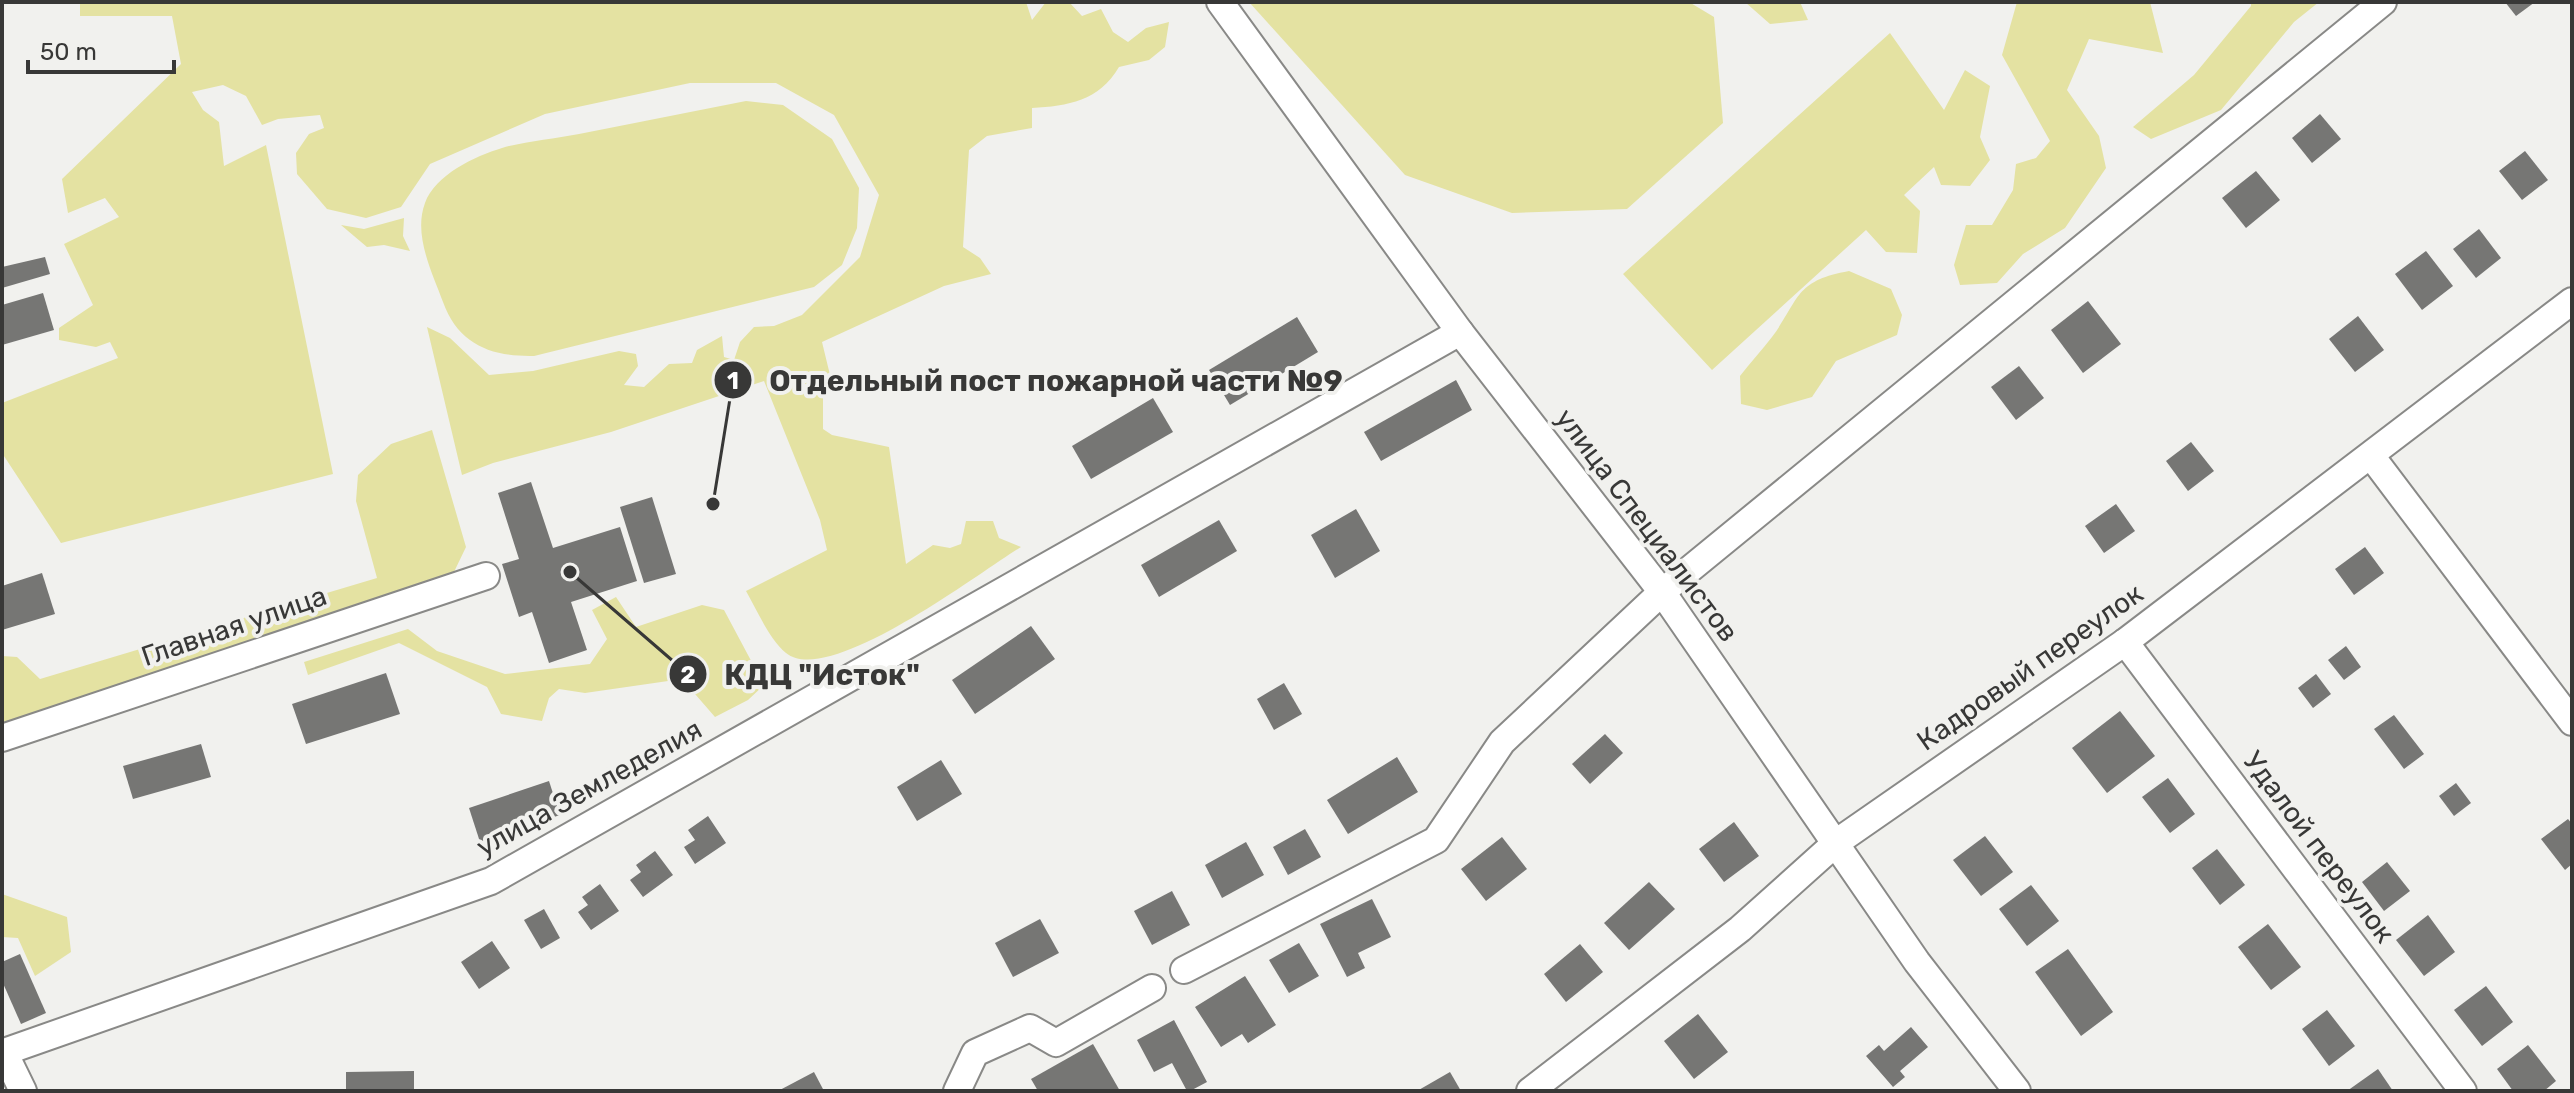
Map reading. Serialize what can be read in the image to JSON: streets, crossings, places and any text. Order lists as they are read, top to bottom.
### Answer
{
  "streets": {
    "street": [
      "улица Специалистов",
      "Главная улица",
      "Кадровый переулок",
      "улица Земледелия",
      "Удалой переулок"
    ]
  },
  "crossings": [
    ["улица Специалистов", "Кадровый переулок"],
    ["улица Специалистов", "улица Земледелия"],
    ["Кадровый переулок", "Удалой переулок"]
  ],
  "places": ["Отдельный пост пожарной части №9", "КДЦ \"Исток\""],
  "scale_bar": "50 m"
}
